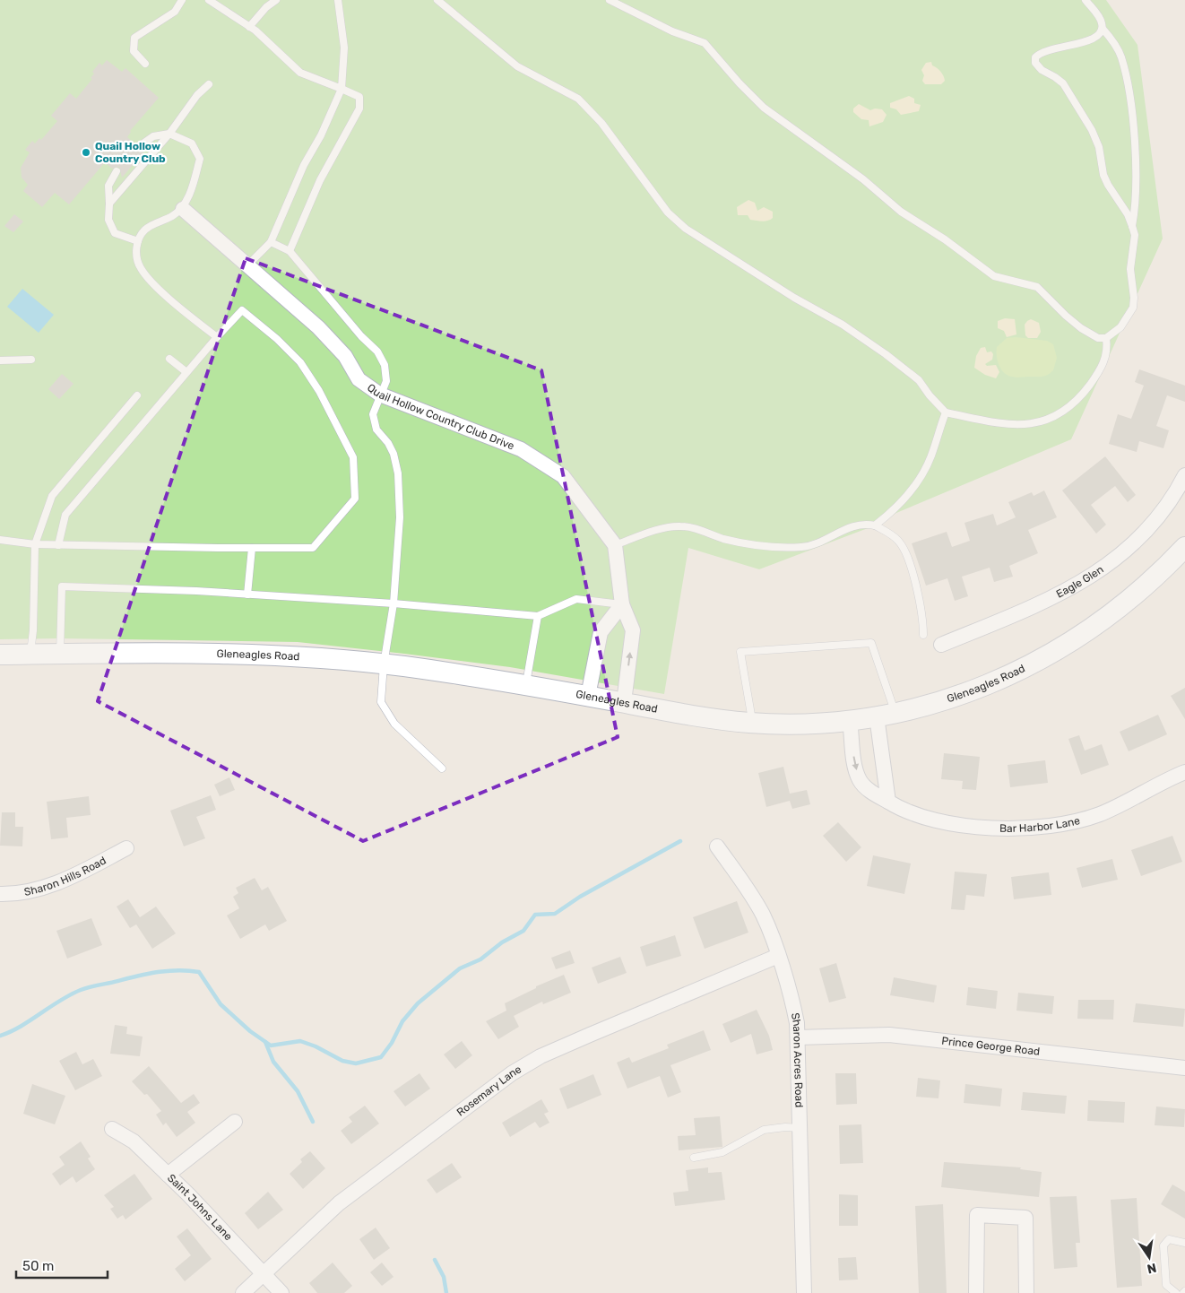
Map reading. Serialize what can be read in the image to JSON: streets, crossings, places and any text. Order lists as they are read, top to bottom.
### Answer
{
  "streets": {
    "street": [
      "Quail Hollow Country Club Drive",
      "Eagle Glen",
      "Gleneagles Road",
      "Bar Harbor Lane",
      "Sharon Hills Road",
      "Prince George Road",
      "Sharon Acres Road",
      "Rosemary Lane",
      "Saint Johns Lane"
    ]
  },
  "crossings": [
    ["Gleneagles Road", "Bar Harbor Lane"],
    ["Prince George Road", "Sharon Acres Road"],
    ["Sharon Acres Road", "Rosemary Lane"],
    ["Rosemary Lane", "Saint Johns Lane"]
  ],
  "places": ["Quail Hollow Country Club"],
  "scale_bar": "50 m",
  "north": "bottom"
}
